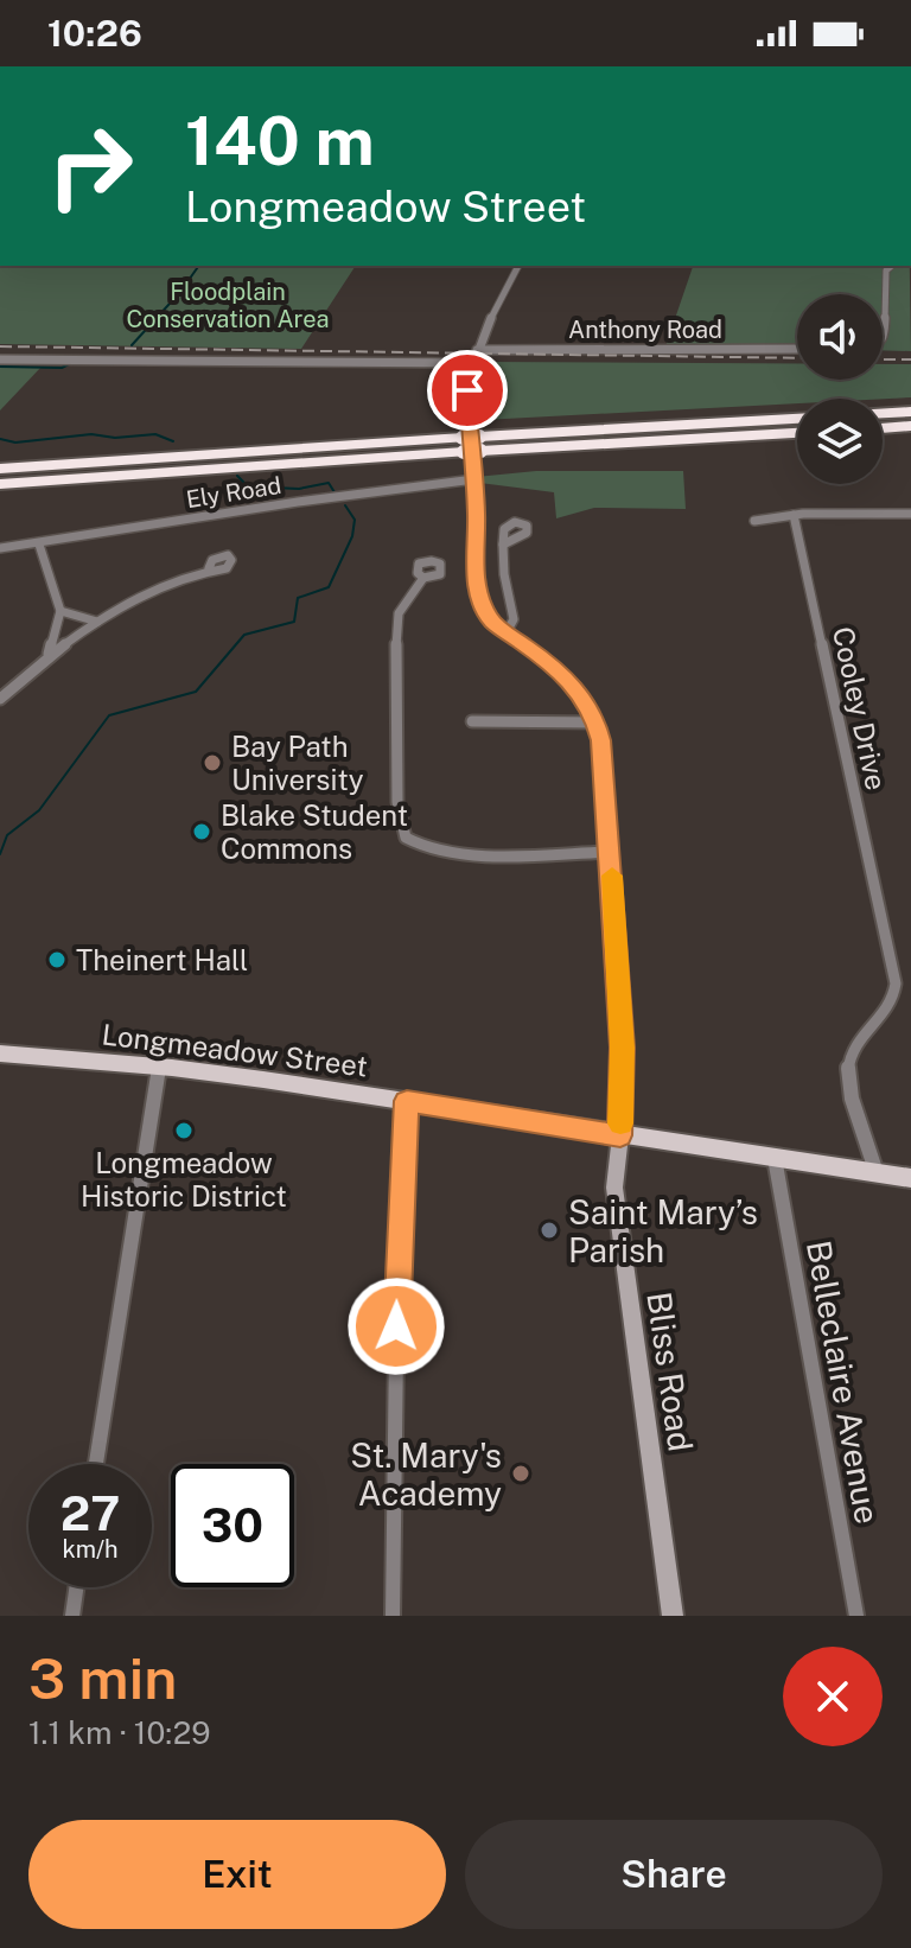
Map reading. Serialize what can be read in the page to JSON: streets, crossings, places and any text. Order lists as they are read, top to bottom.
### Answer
{
  "streets": {
    "main road": ["Longmeadow Street", "Bliss Road"],
    "street": [
      "Anthony Road",
      "Ely Road",
      "Cooley Drive",
      "Belleclaire Avenue"
    ]
  },
  "crossings": [
    ["Cooley Drive", "Longmeadow Street"],
    ["Longmeadow Street", "Bliss Road"],
    ["Longmeadow Street", "Belleclaire Avenue"]
  ],
  "parks": ["Floodplain Conservation Area"],
  "places": [
    "Bay Path University",
    "Blake Student Commons",
    "Theinert Hall",
    "Longmeadow Historic District",
    "Saint Mary’s Parish",
    "St. Mary's Academy"
  ],
  "page": {
    "status": "10:26",
    "turn": ["140 m", "Longmeadow Street"],
    "speed": "27 km/h",
    "limit": "30",
    "heading": ["3 min", "1.1 km · 10:29"],
    "buttons": ["Exit", "Share"]
  }
}
